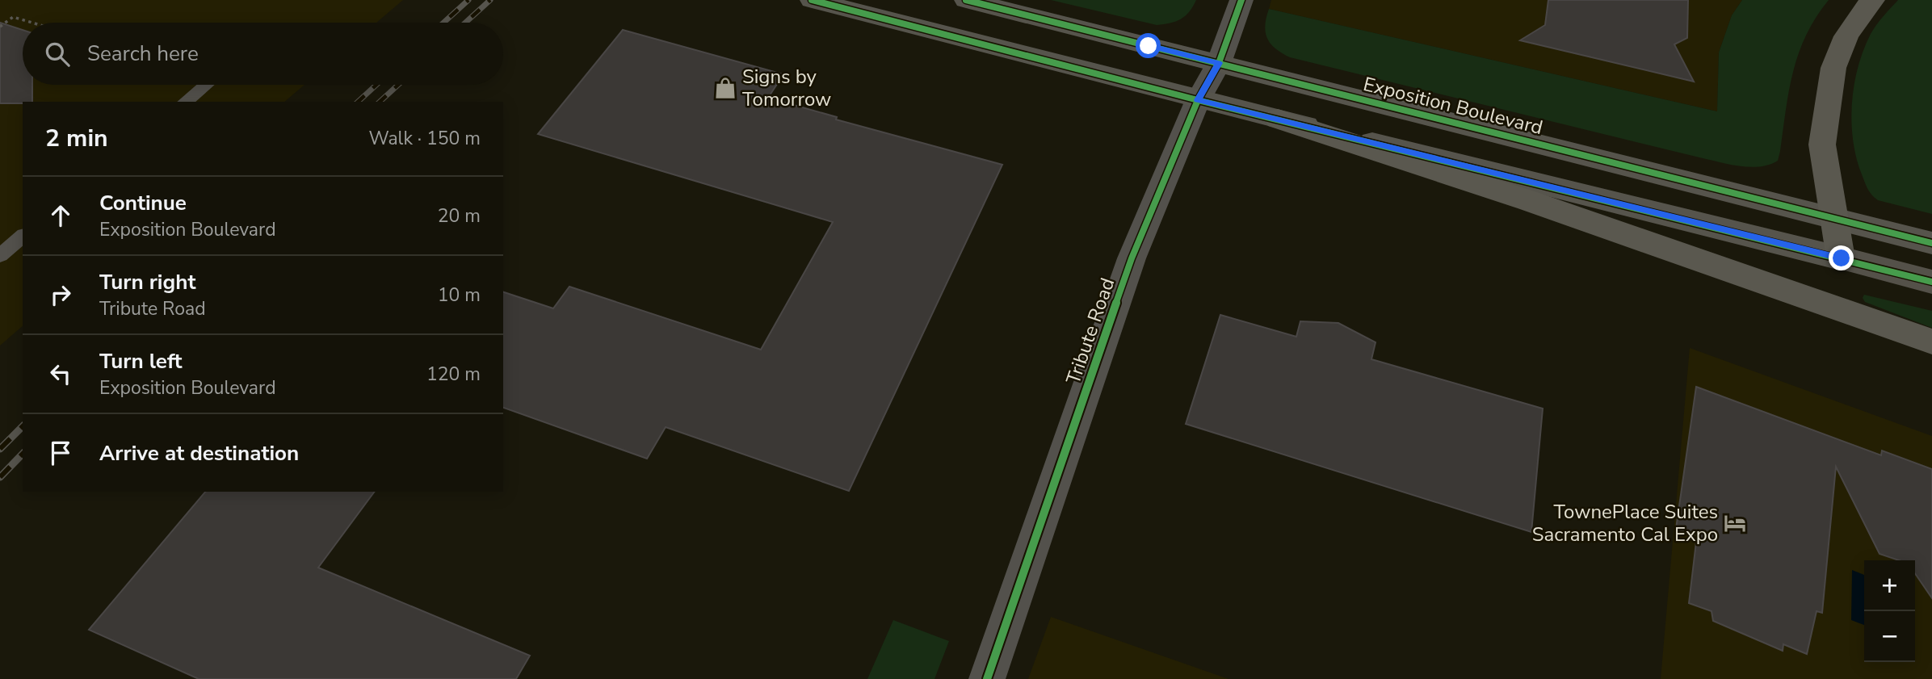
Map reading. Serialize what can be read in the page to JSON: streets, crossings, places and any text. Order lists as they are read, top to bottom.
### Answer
{
  "streets": {
    "main road": ["Exposition Boulevard"],
    "street": ["Tribute Road"]
  },
  "crossings": [
    ["Exposition Boulevard", "Tribute Road"]
  ],
  "places": {
    "shop": ["Signs by Tomorrow"],
    "hotel": ["TownePlace Suites Sacramento Cal Expo"]
  },
  "page": {
    "search": "Search here",
    "heading": ["2 min", "Walk · 150 m"],
    "list": [
      ["Continue", "Exposition Boulevard", "20 m"],
      ["Turn right", "Tribute Road", "10 m"],
      ["Turn left", "Exposition Boulevard", "120 m"],
      "Arrive at destination"
    ],
    "map_buttons": ["+", "−"]
  }
}
